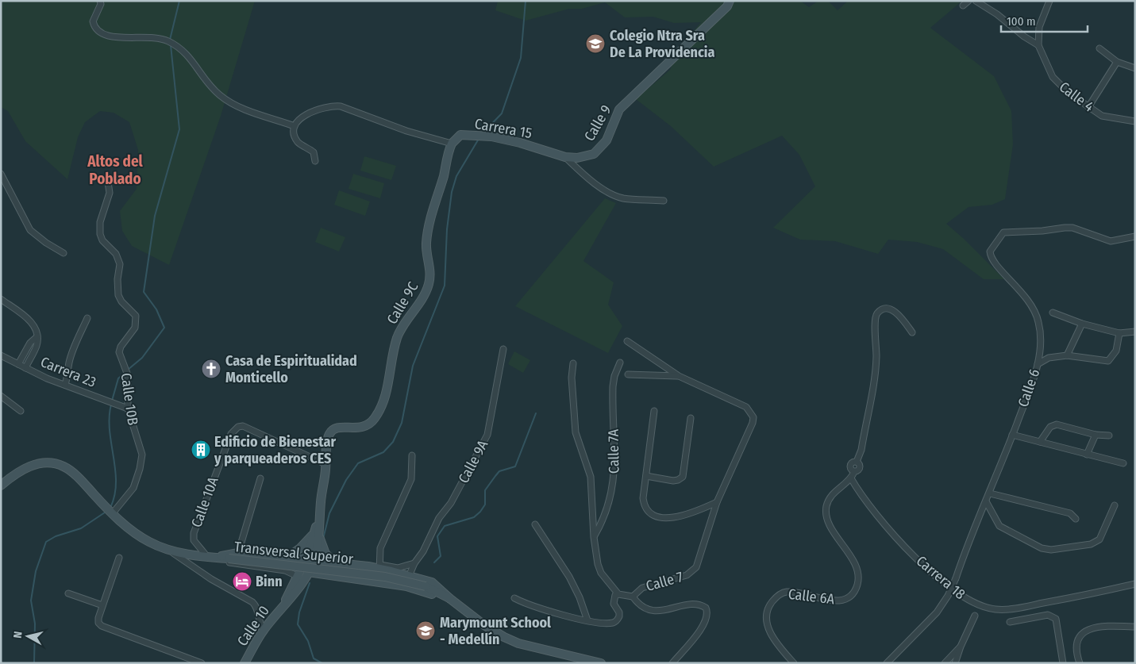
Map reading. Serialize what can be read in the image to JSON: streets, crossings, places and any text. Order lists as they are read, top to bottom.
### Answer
{
  "streets": {
    "main road": [
      "Calle 9",
      "Carrera 15",
      "Calle 9C",
      "Transversal Superior",
      "Calle 10"
    ],
    "street": [
      "Calle 4",
      "Carrera 23",
      "Calle 6",
      "Calle 10B",
      "Calle 7A",
      "Calle 9A",
      "Calle 10A",
      "Carrera 18",
      "Calle 7",
      "Calle 6A"
    ]
  },
  "crossings": [
    ["Calle 9", "Carrera 15"],
    ["Carrera 15", "Calle 9C"],
    ["Calle 9C", "Calle 10"],
    ["Carrera 23", "Calle 10B"],
    ["Calle 10B", "Transversal Superior"],
    ["Calle 10A", "Transversal Superior"],
    ["Calle 10A", "Calle 10"],
    ["Carrera 18", "Calle 6A"]
  ],
  "districts": ["Altos del Poblado"],
  "places": {
    "school or university": ["Colegio Ntra Sra De La Providencia", "Marymount School - Medellín"],
    "church": ["Casa de Espiritualidad Monticello"],
    "building": ["Edificio de Bienestar y parqueaderos CES"],
    "hotel": ["Binn"]
  },
  "scale_bar": "100 m",
  "north": "left"
}
